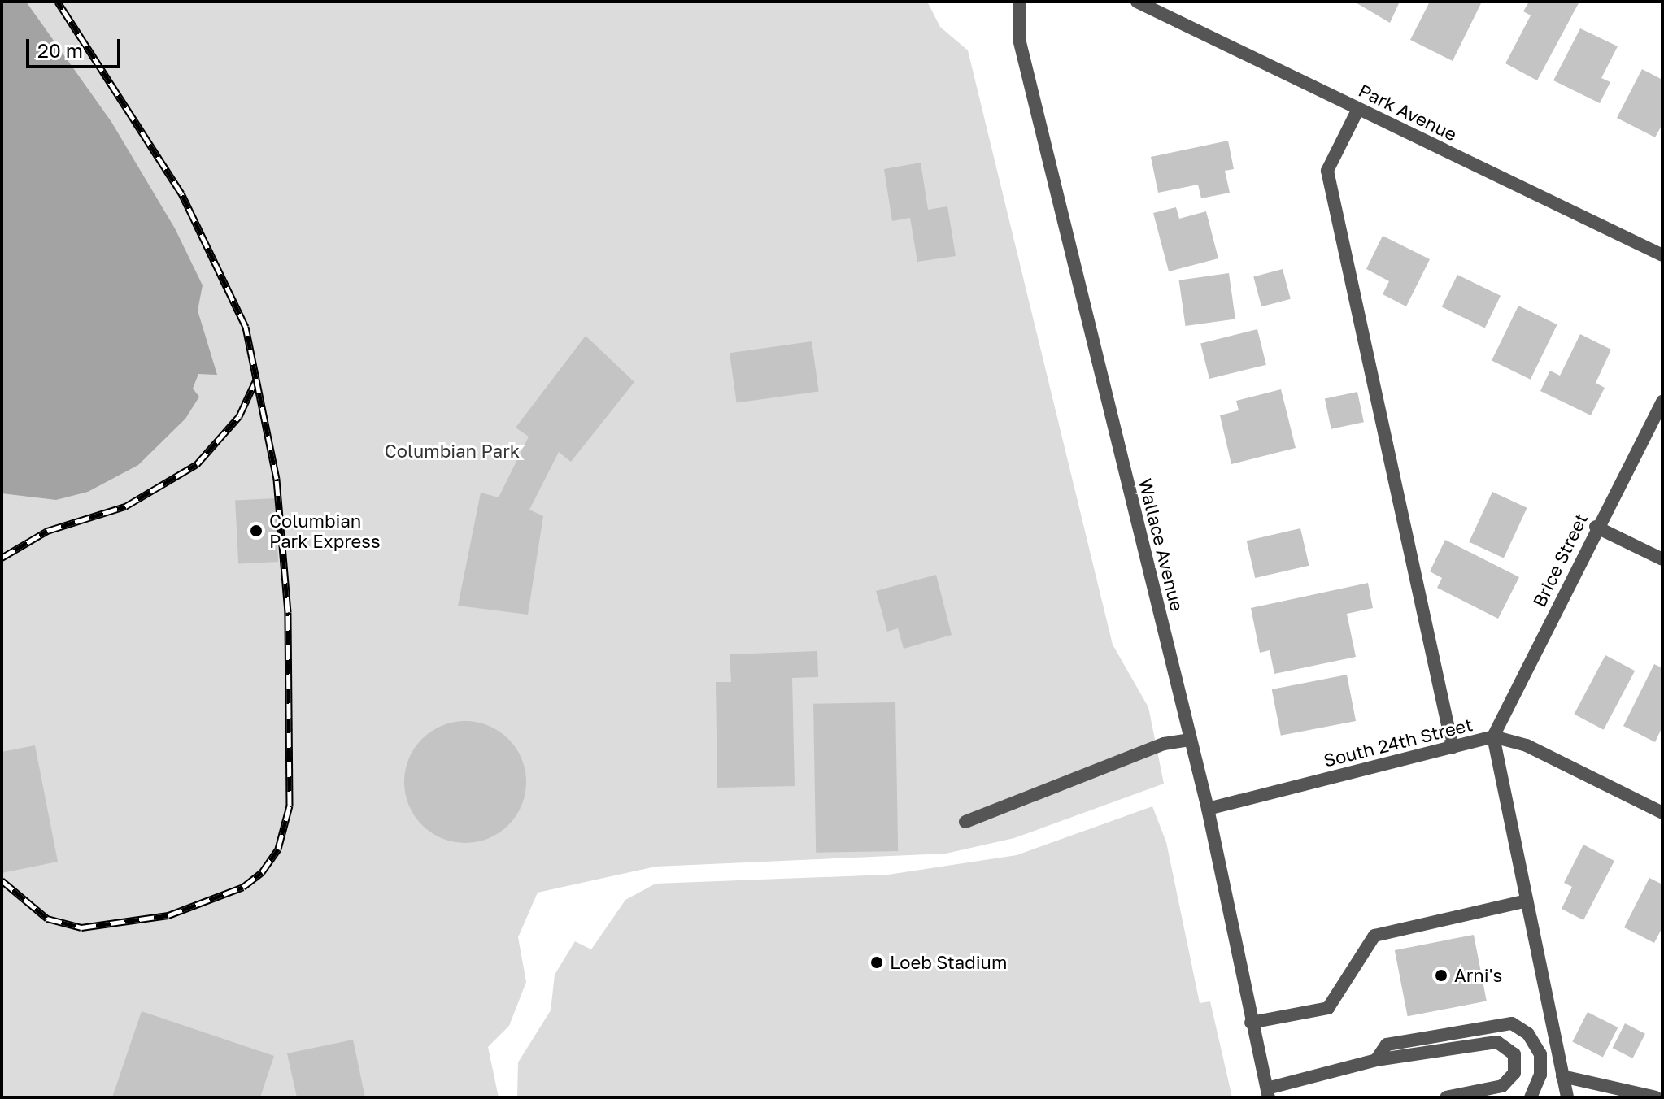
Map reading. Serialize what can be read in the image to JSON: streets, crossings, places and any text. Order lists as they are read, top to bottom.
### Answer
{
  "streets": {
    "street": [
      "Park Avenue",
      "Wallace Avenue",
      "Brice Street",
      "South 24th Street"
    ]
  },
  "crossings": [
    ["Wallace Avenue", "South 24th Street"],
    ["Brice Street", "South 24th Street"]
  ],
  "parks": ["Columbian Park"],
  "places": ["Columbian Park Express", "Loeb Stadium", "Arni's"],
  "scale_bar": "20 m"
}
